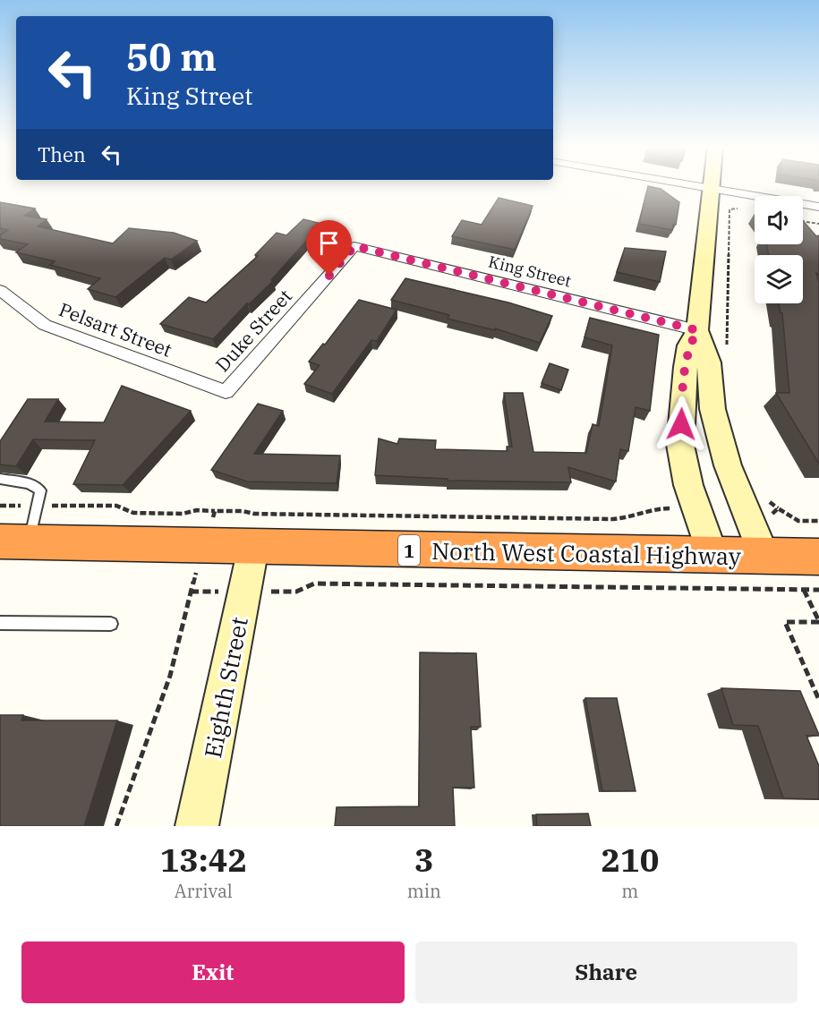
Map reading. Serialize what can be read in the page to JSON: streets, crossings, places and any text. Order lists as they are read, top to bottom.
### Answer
{
  "streets": {
    "highway": ["1", "North West Coastal Highway"],
    "main road": ["Eighth Street"],
    "street": ["King Street", "Pelsart Street", "Duke Street"]
  },
  "crossings": [
    ["King Street", "Duke Street"],
    ["Pelsart Street", "Duke Street"],
    ["North West Coastal Highway", "Eighth Street"]
  ],
  "page": {
    "turn": ["50 m", "King Street"],
    "then": "Then",
    "eta": [
      "13:42",
      "Arrival",
      "3",
      "min",
      "210",
      "m"
    ],
    "buttons": ["Exit", "Share"]
  }
}
